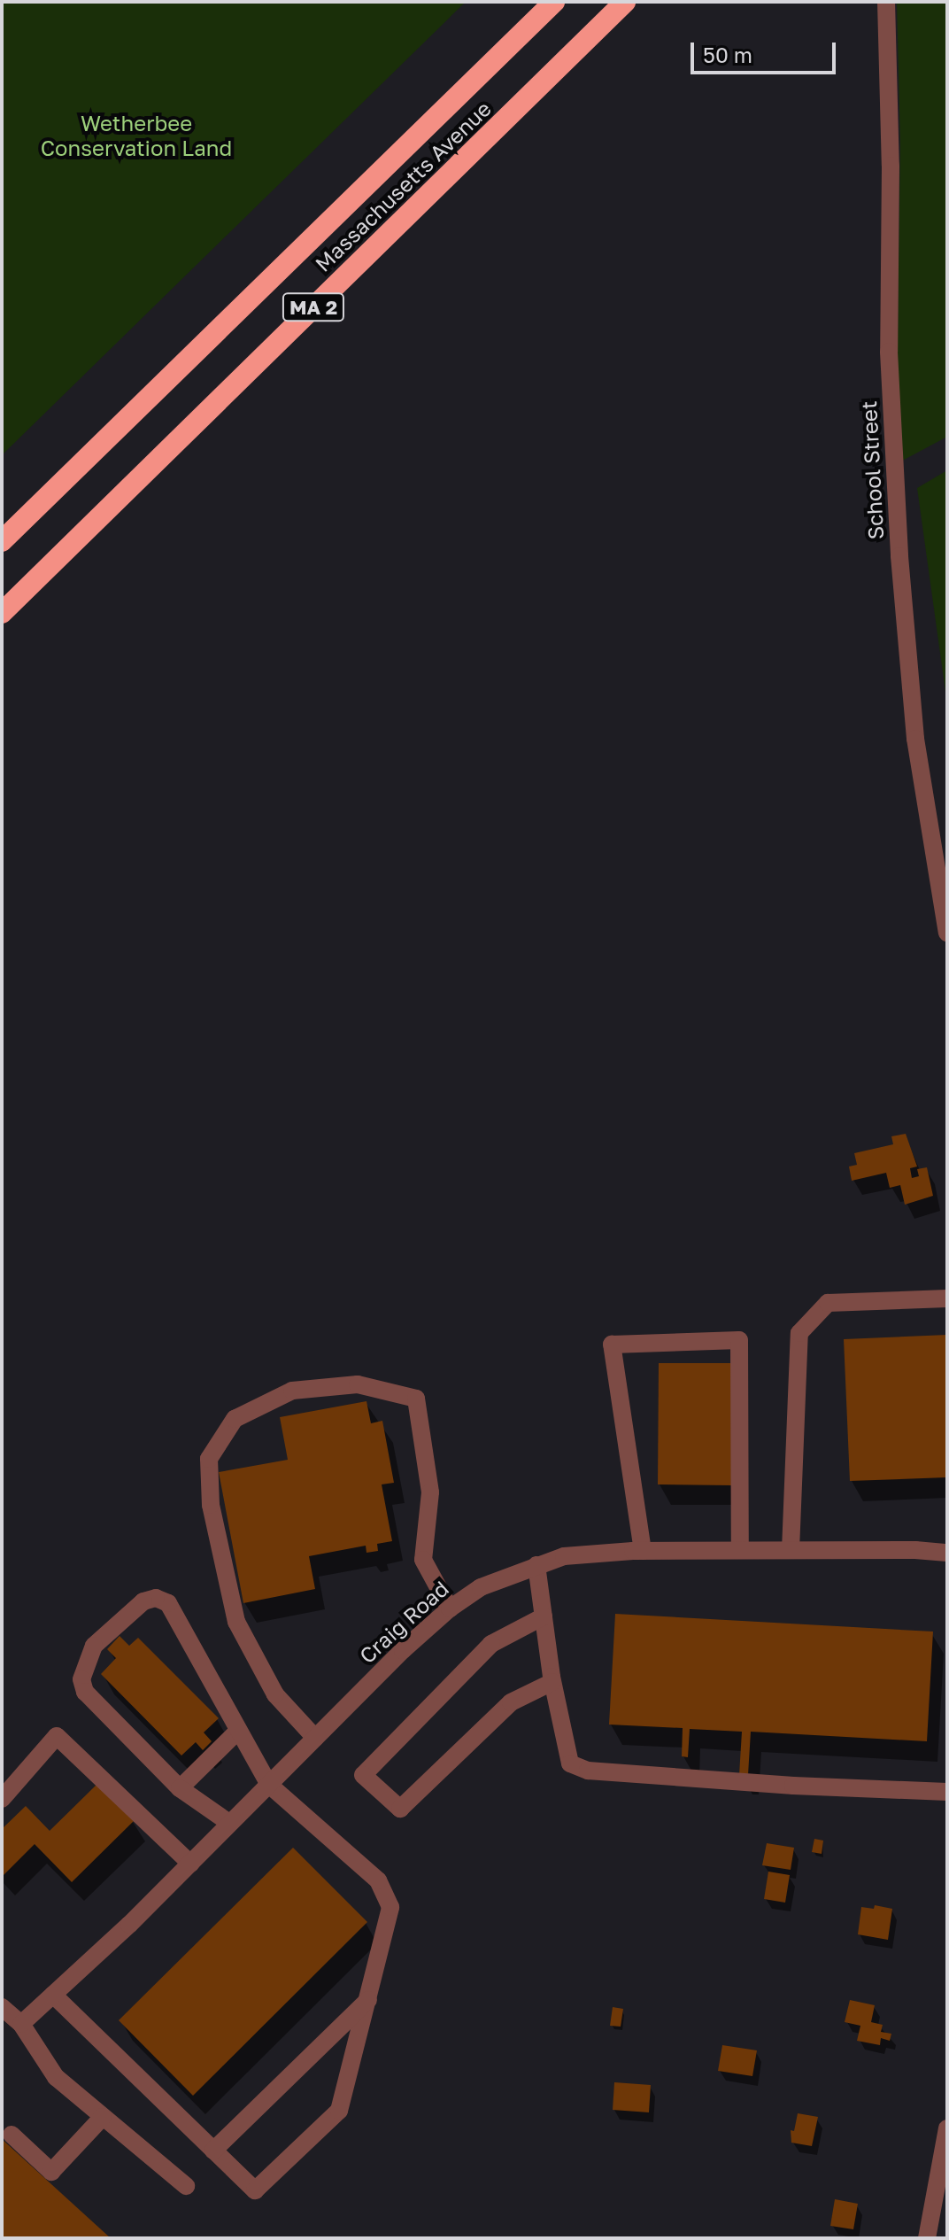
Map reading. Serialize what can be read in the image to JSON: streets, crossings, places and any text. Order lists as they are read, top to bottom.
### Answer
{
  "streets": {
    "highway": ["Massachusetts Avenue", "MA 2"],
    "street": ["School Street", "Craig Road"]
  },
  "parks": ["Wetherbee Conservation Land"],
  "scale_bar": "50 m"
}
